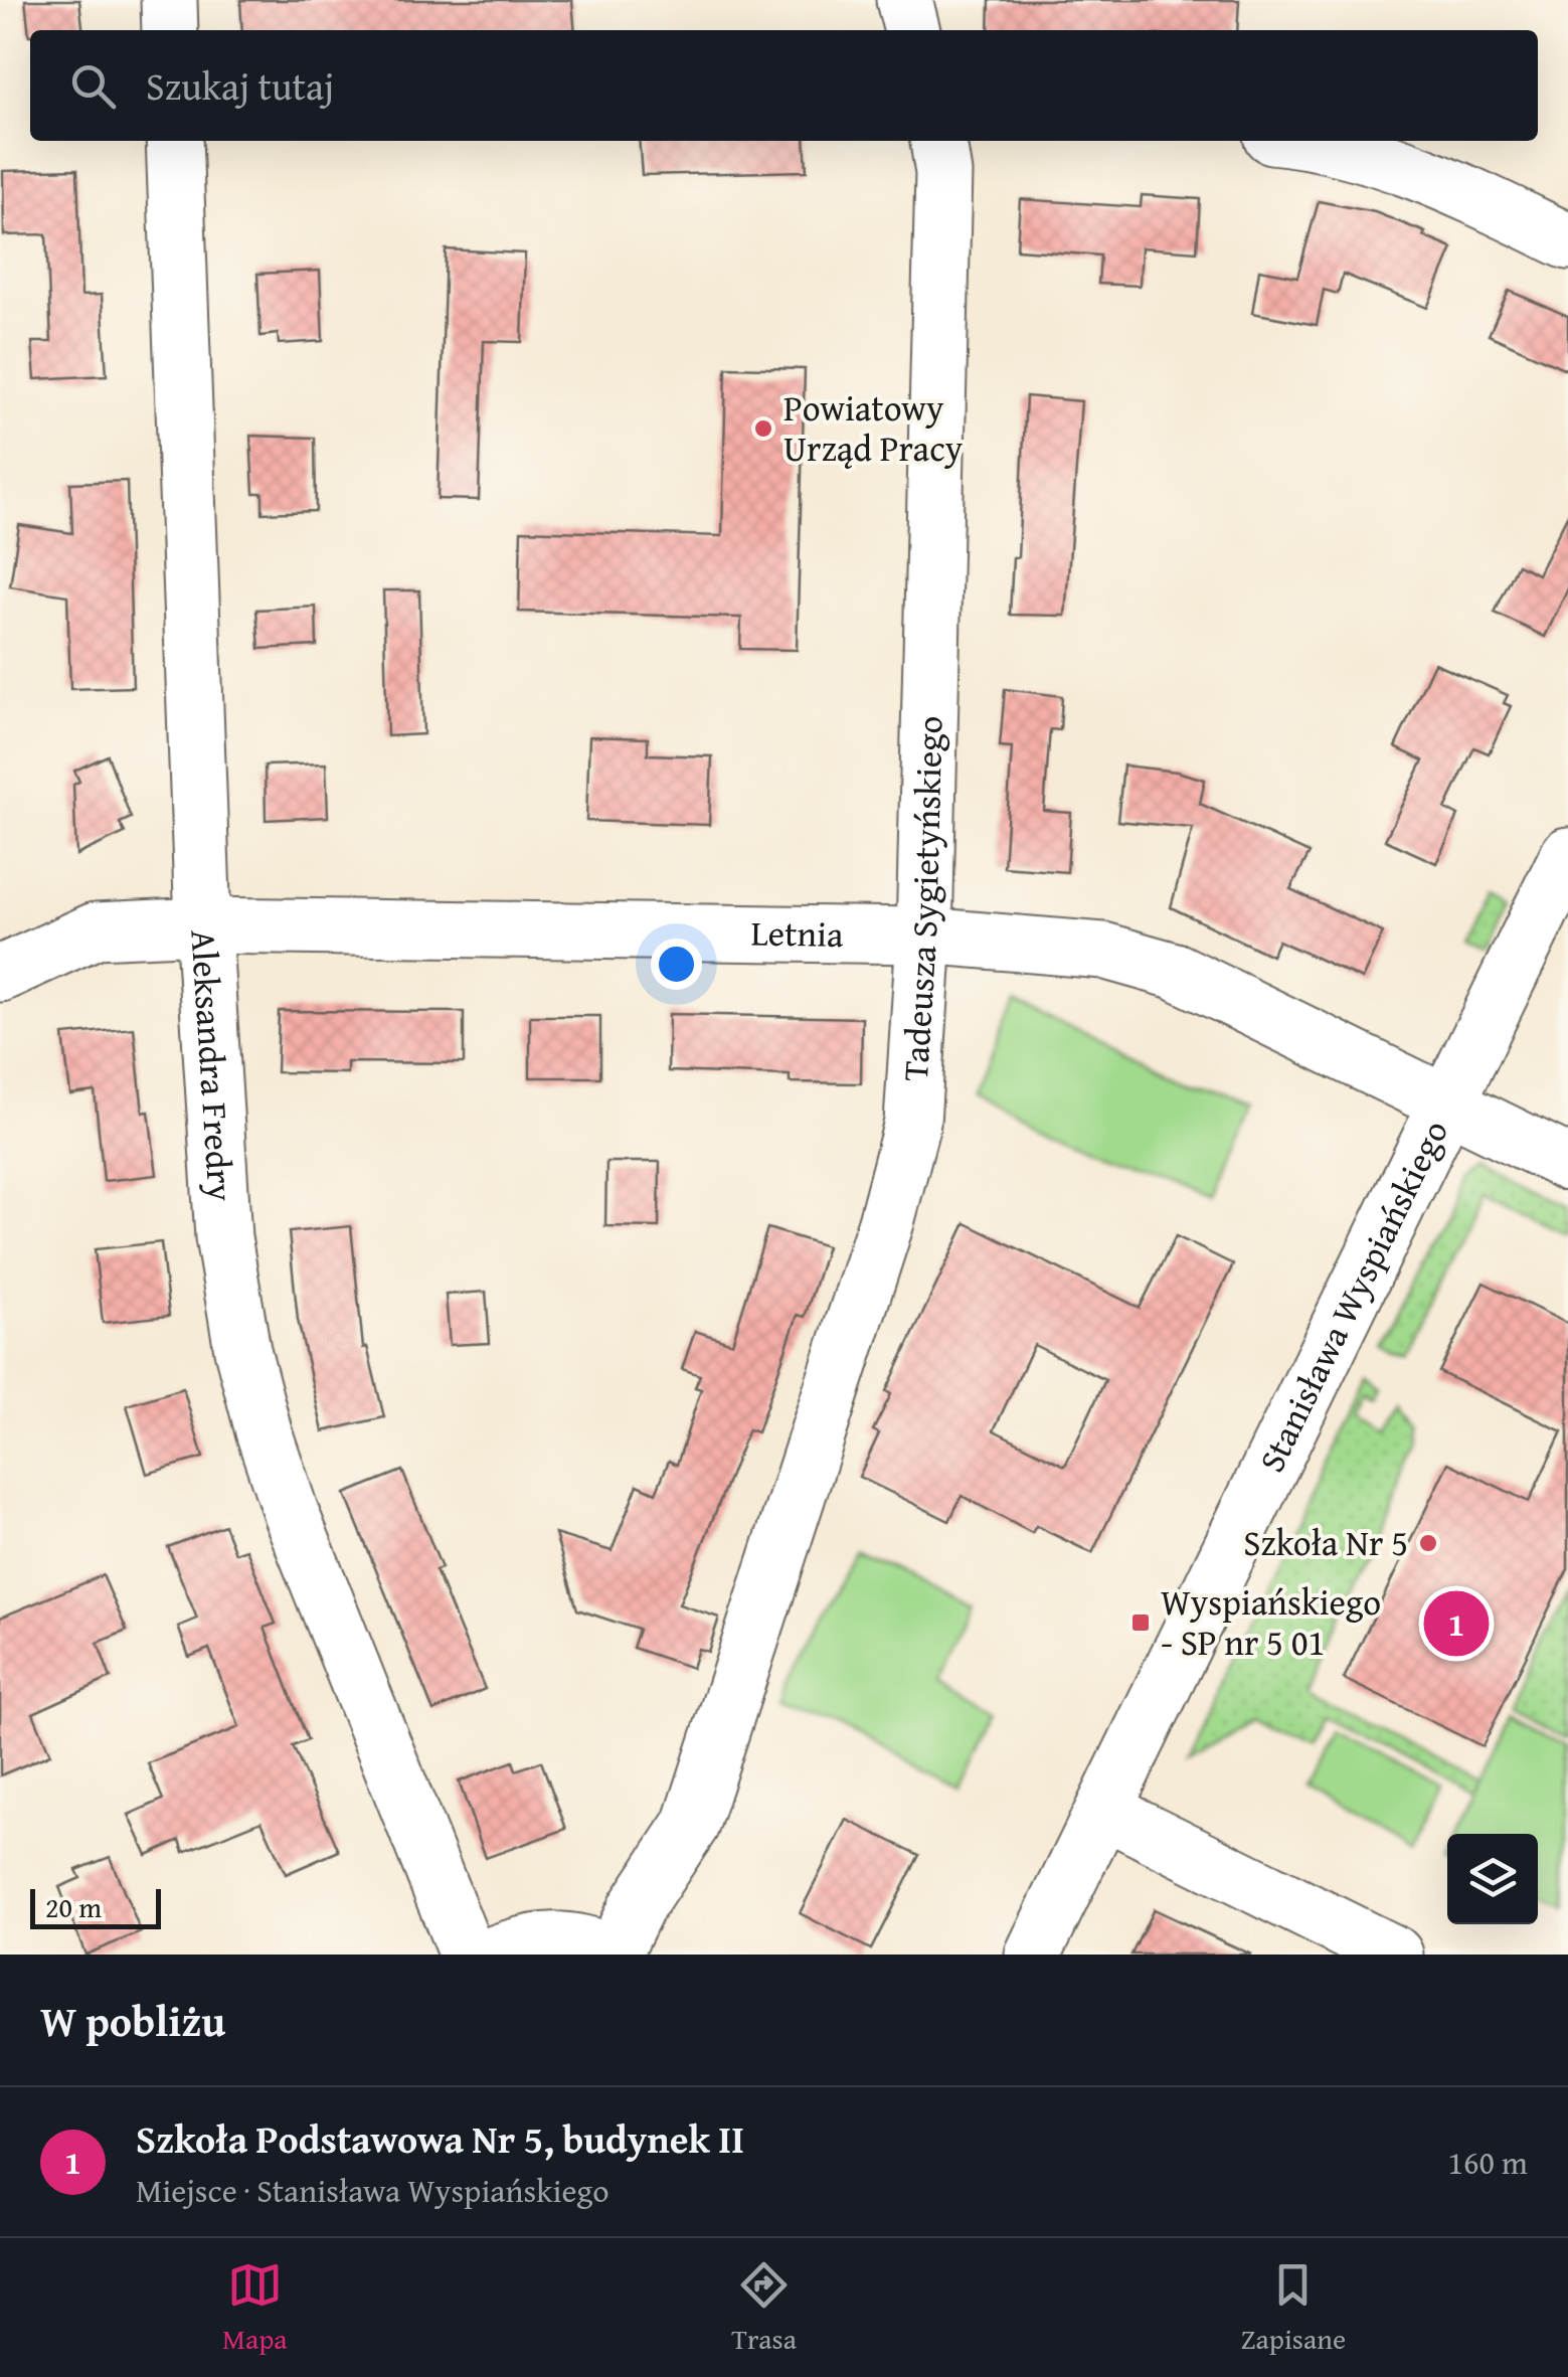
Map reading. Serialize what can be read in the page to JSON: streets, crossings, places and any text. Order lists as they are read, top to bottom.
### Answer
{
  "streets": {
    "street": [
      "Tadeusza Sygietyńskiego",
      "Letnia",
      "Aleksandra Fredry",
      "Stanisława Wyspiańskiego"
    ]
  },
  "crossings": [
    ["Tadeusza Sygietyńskiego", "Letnia"],
    ["Letnia", "Aleksandra Fredry"],
    ["Letnia", "Stanisława Wyspiańskiego"]
  ],
  "places": {
    "other": ["Powiatowy Urząd Pracy", "Szkoła Nr 5"],
    "transit": ["Wyspiańskiego - SP nr 5 01"]
  },
  "scale_bar": "20 m",
  "page": {
    "search": "Szukaj tutaj",
    "pins": "1",
    "scale": "20 m",
    "heading": "W pobliżu",
    "list": [
      {
        "mark": "1",
        "name": "Szkoła Podstawowa Nr 5, budynek II",
        "note": "Miejsce · Stanisława Wyspiańskiego",
        "value": "160 m"
      }
    ],
    "nav": ["Mapa", "Trasa", "Zapisane"]
  }
}
